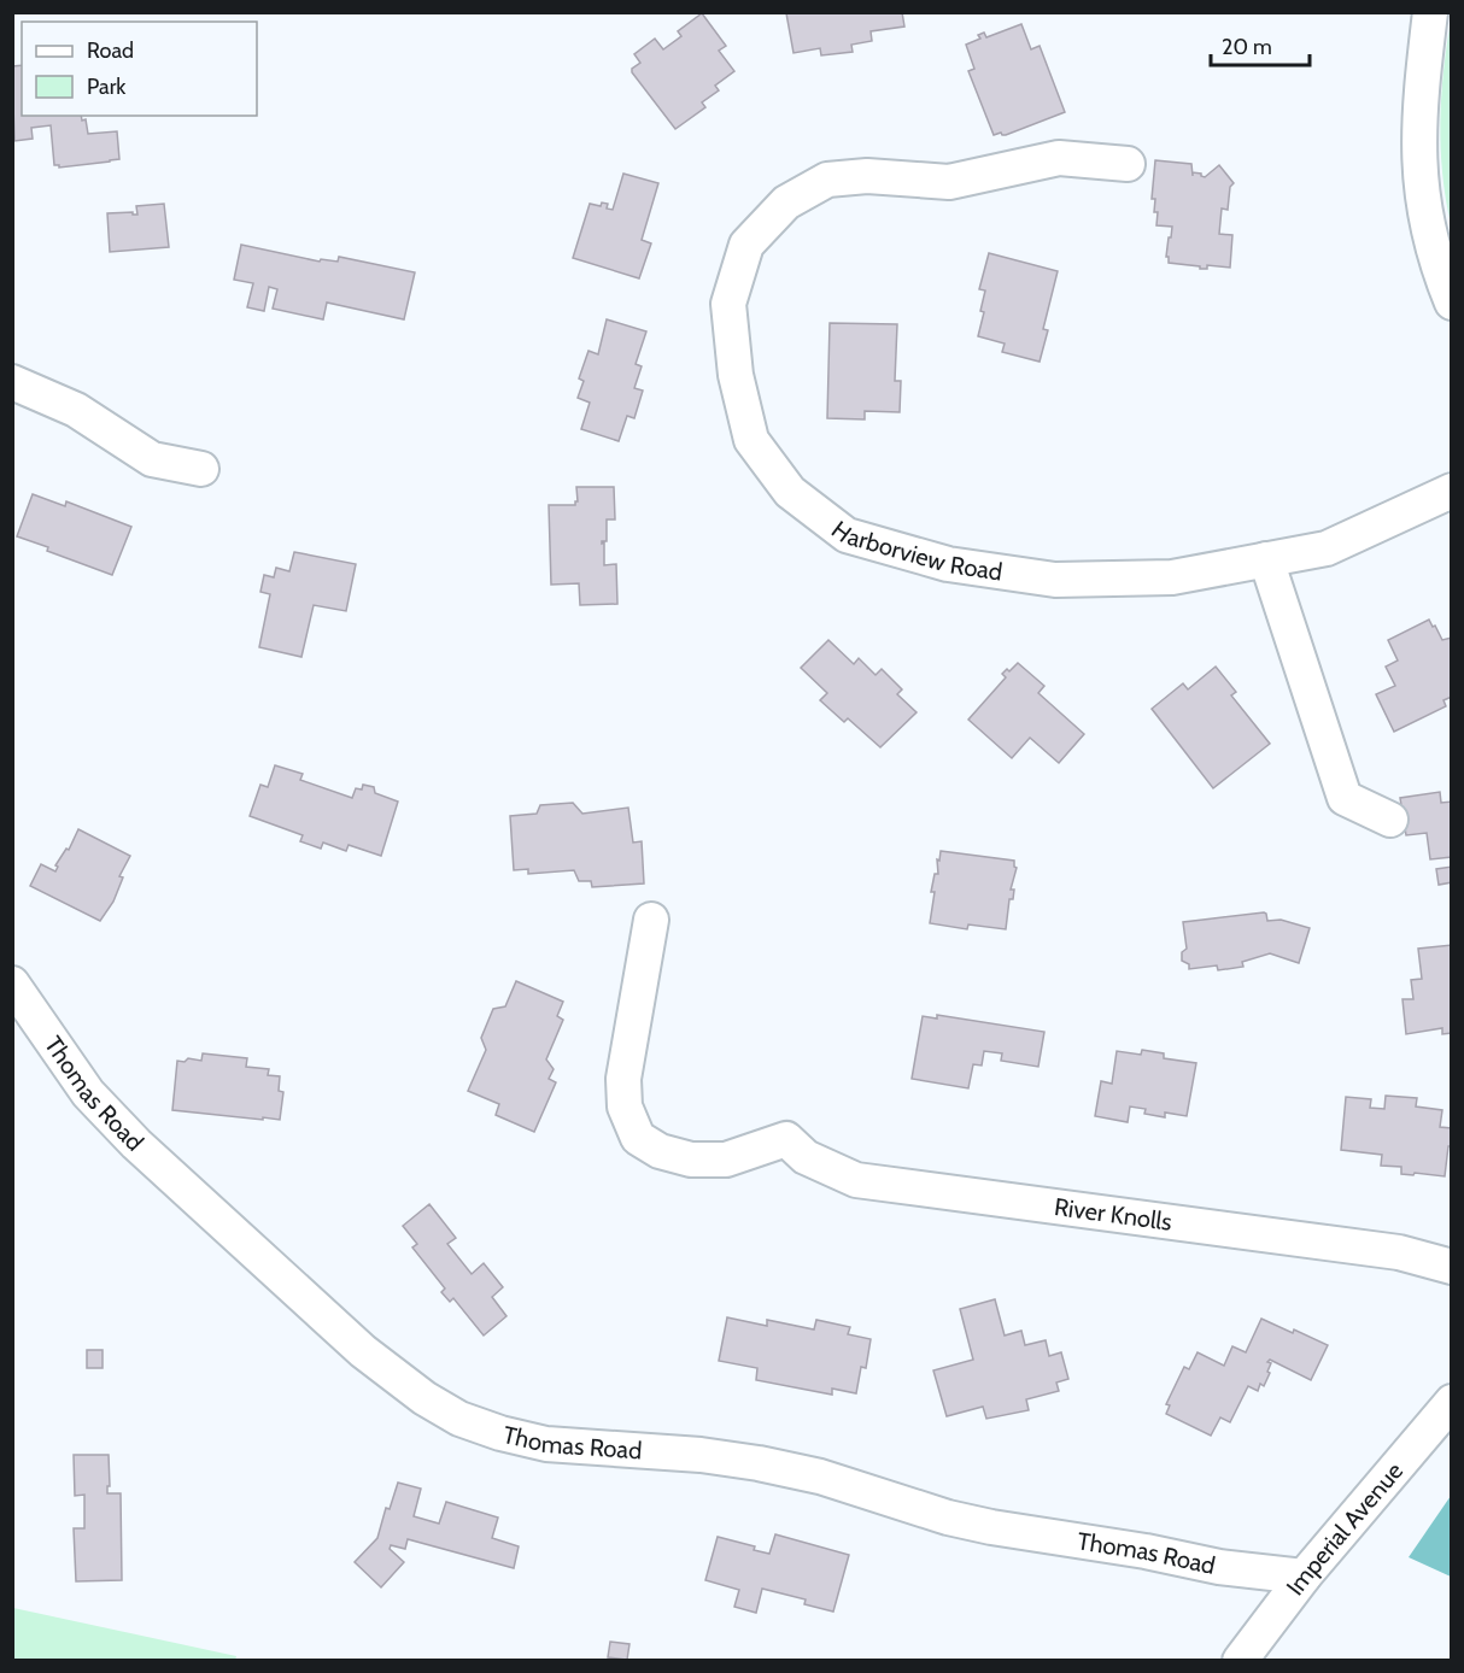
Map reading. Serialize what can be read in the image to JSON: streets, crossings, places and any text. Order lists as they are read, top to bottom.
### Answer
{
  "streets": {
    "street": [
      "Harborview Road",
      "Thomas Road",
      "River Knolls",
      "Imperial Avenue"
    ]
  },
  "crossings": [
    ["Thomas Road", "Imperial Avenue"]
  ],
  "legend": ["Road", "Park"],
  "scale_bar": "20 m"
}
